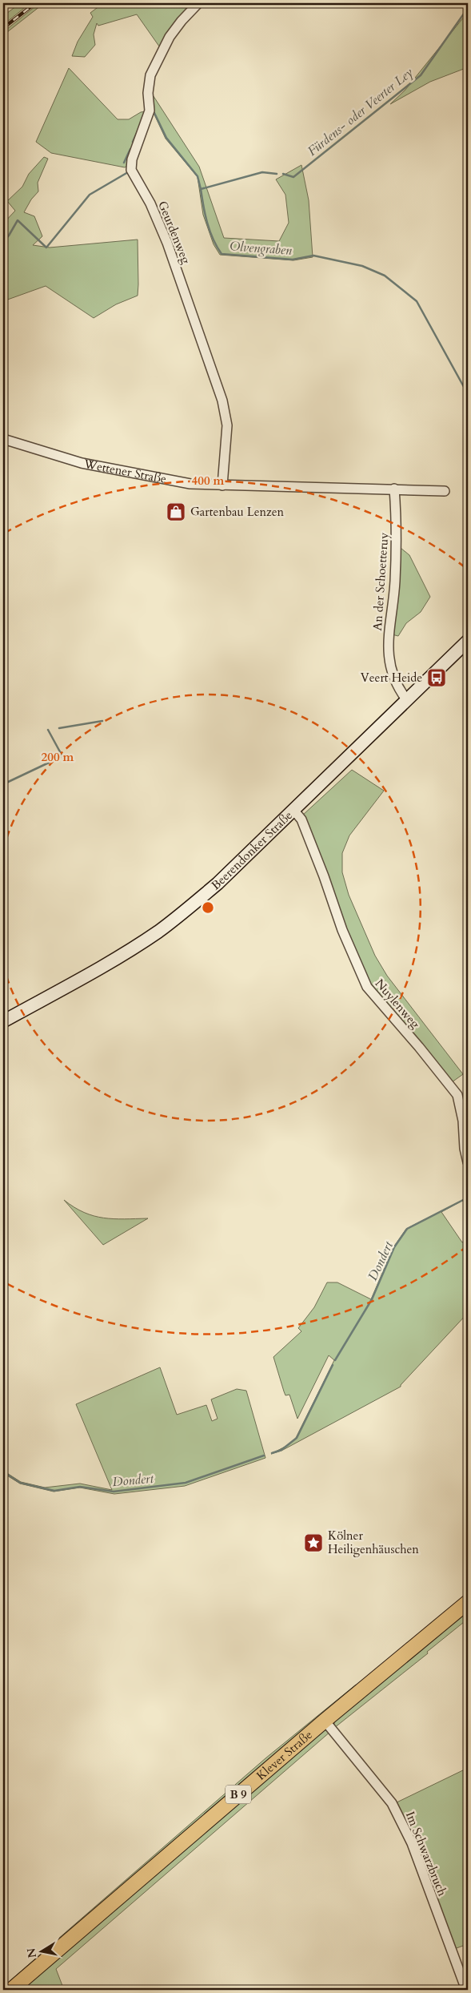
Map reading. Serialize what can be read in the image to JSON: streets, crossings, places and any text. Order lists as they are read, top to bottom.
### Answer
{
  "streets": {
    "main road": ["Klever Straße", "B 9"],
    "street": [
      "Geurdenweg",
      "Wettener Straße",
      "An der Schoetteruy",
      "Beerendonker Straße",
      "Nuylenweg",
      "Im Schwarzbruch"
    ]
  },
  "crossings": [
    ["Geurdenweg", "Wettener Straße"],
    ["Wettener Straße", "An der Schoetteruy"],
    ["An der Schoetteruy", "Beerendonker Straße"],
    ["Beerendonker Straße", "Nuylenweg"],
    ["Klever Straße", "Im Schwarzbruch"]
  ],
  "water": ["Fürdens- oder Veerter Ley", "Olvengraben", "Dondert"],
  "places": {
    "shop": ["Gartenbau Lenzen"],
    "bus stop": ["Veert Heide"],
    "place": ["Kölner Heiligenhäuschen"]
  },
  "north": "left",
  "rings": ["400 m", "200 m"]
}
